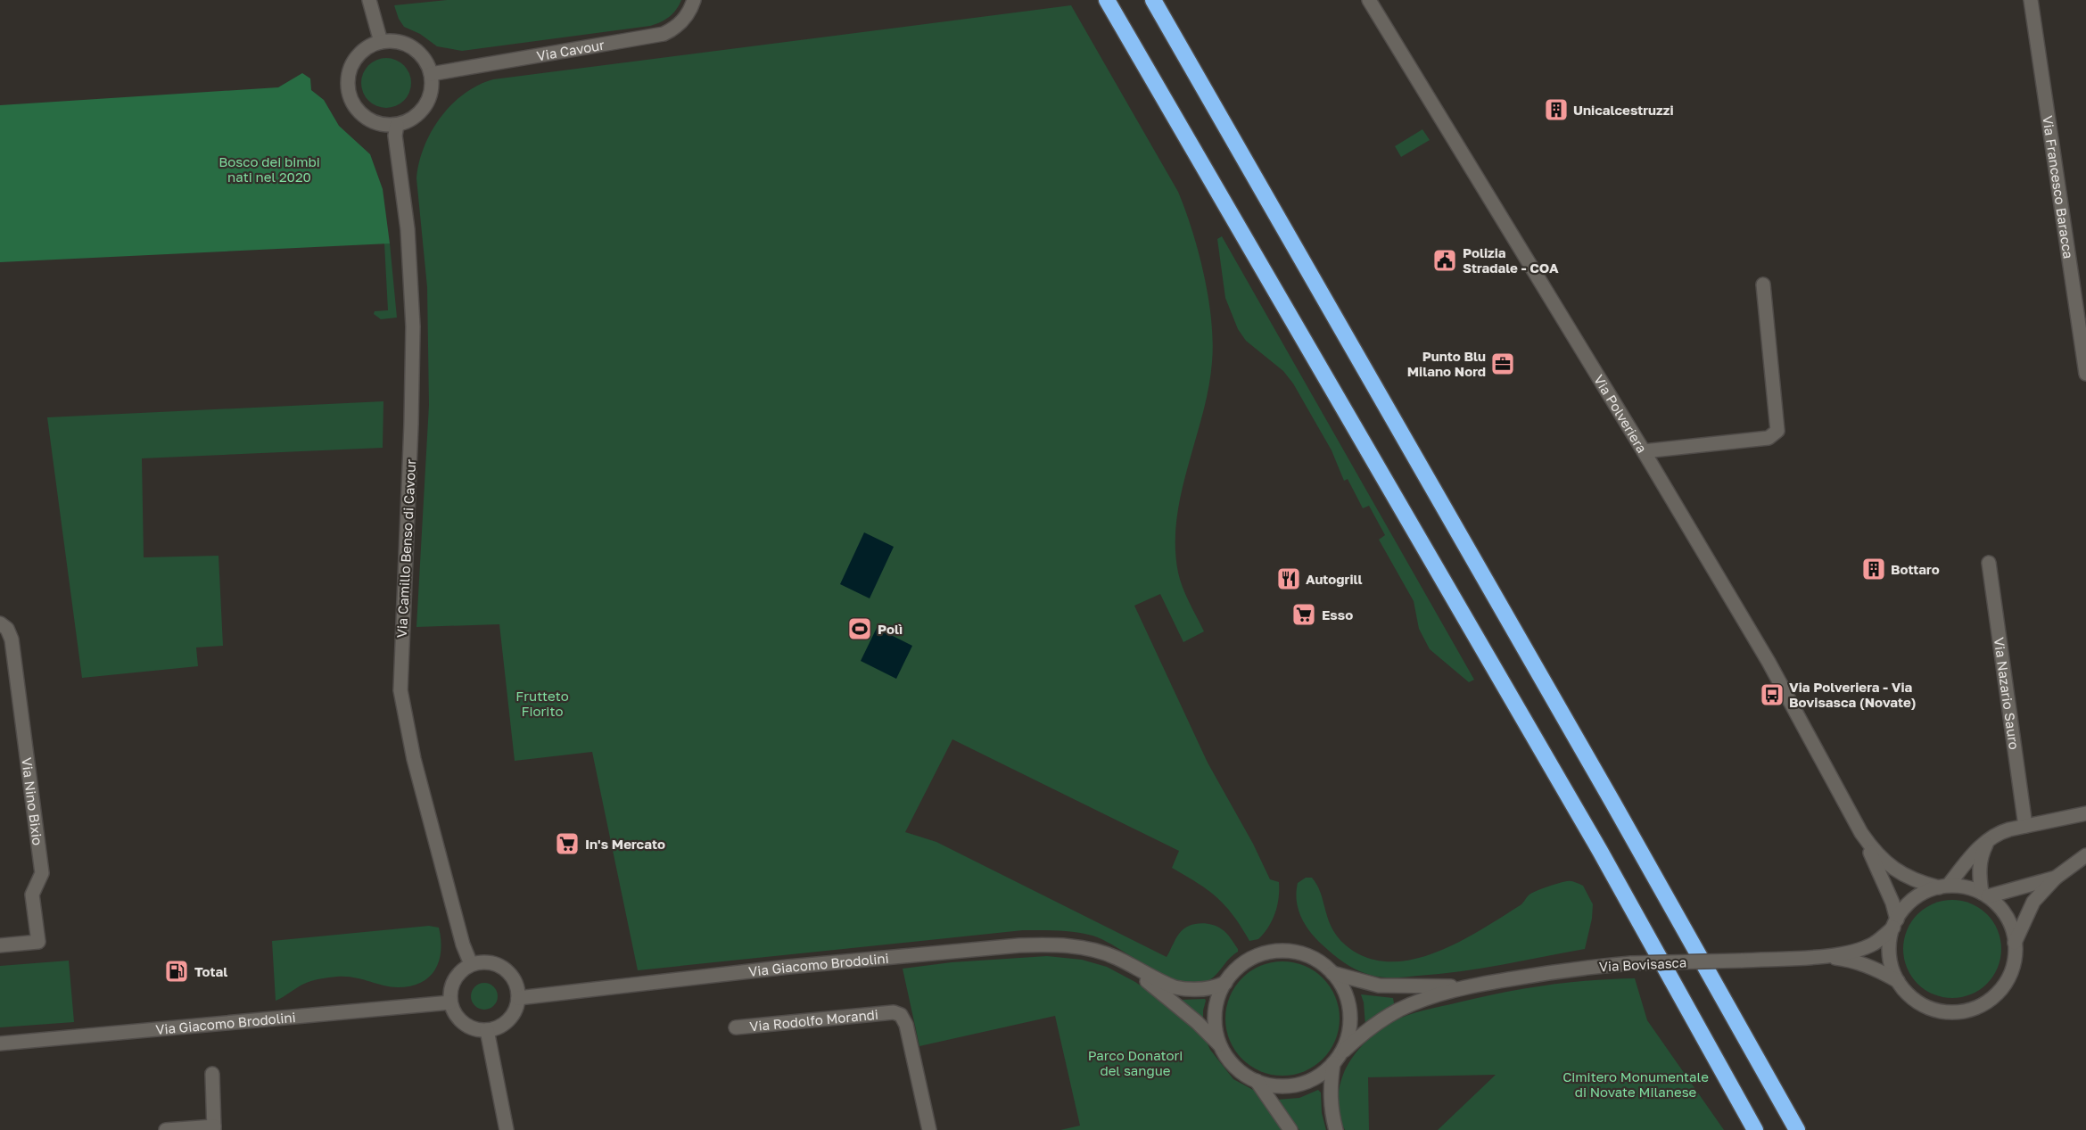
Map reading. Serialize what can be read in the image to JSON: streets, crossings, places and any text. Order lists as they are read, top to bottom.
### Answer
{
  "streets": {
    "street": [
      "Via Cavour",
      "Via Francesco Baracca",
      "Via Polveriera",
      "Via Camillo Benso di Cavour",
      "Via Nazario Sauro",
      "Via Nino Bixio",
      "Via Bovisasca",
      "Via Giacomo Brodolini",
      "Via Rodolfo Morandi"
    ]
  },
  "crossings": [
    ["Via Cavour", "Via Camillo Benso di Cavour"],
    ["Via Polveriera", "Via Bovisasca"],
    ["Via Camillo Benso di Cavour", "Via Giacomo Brodolini"],
    ["Via Bovisasca", "Via Giacomo Brodolini"]
  ],
  "parks": [
    "Bosco dei bimbi nati nel 2020",
    "Frutteto Fiorito",
    "Parco Donatori del sangue",
    "Cimitero Monumentale di Novate Milanese"
  ],
  "places": {
    "building": ["Unicalcestruzzi", "Bottaro"],
    "public building": ["Polizia Stradale - COA"],
    "office": ["Punto Blu Milano Nord"],
    "restaurant": ["Autogrill"],
    "supermarket": ["Esso", "In's Mercato"],
    "sports": ["Polì"],
    "bus stop": ["Via Polveriera - Via Bovisasca (Novate)"],
    "fuel station": ["Total"]
  }
}
